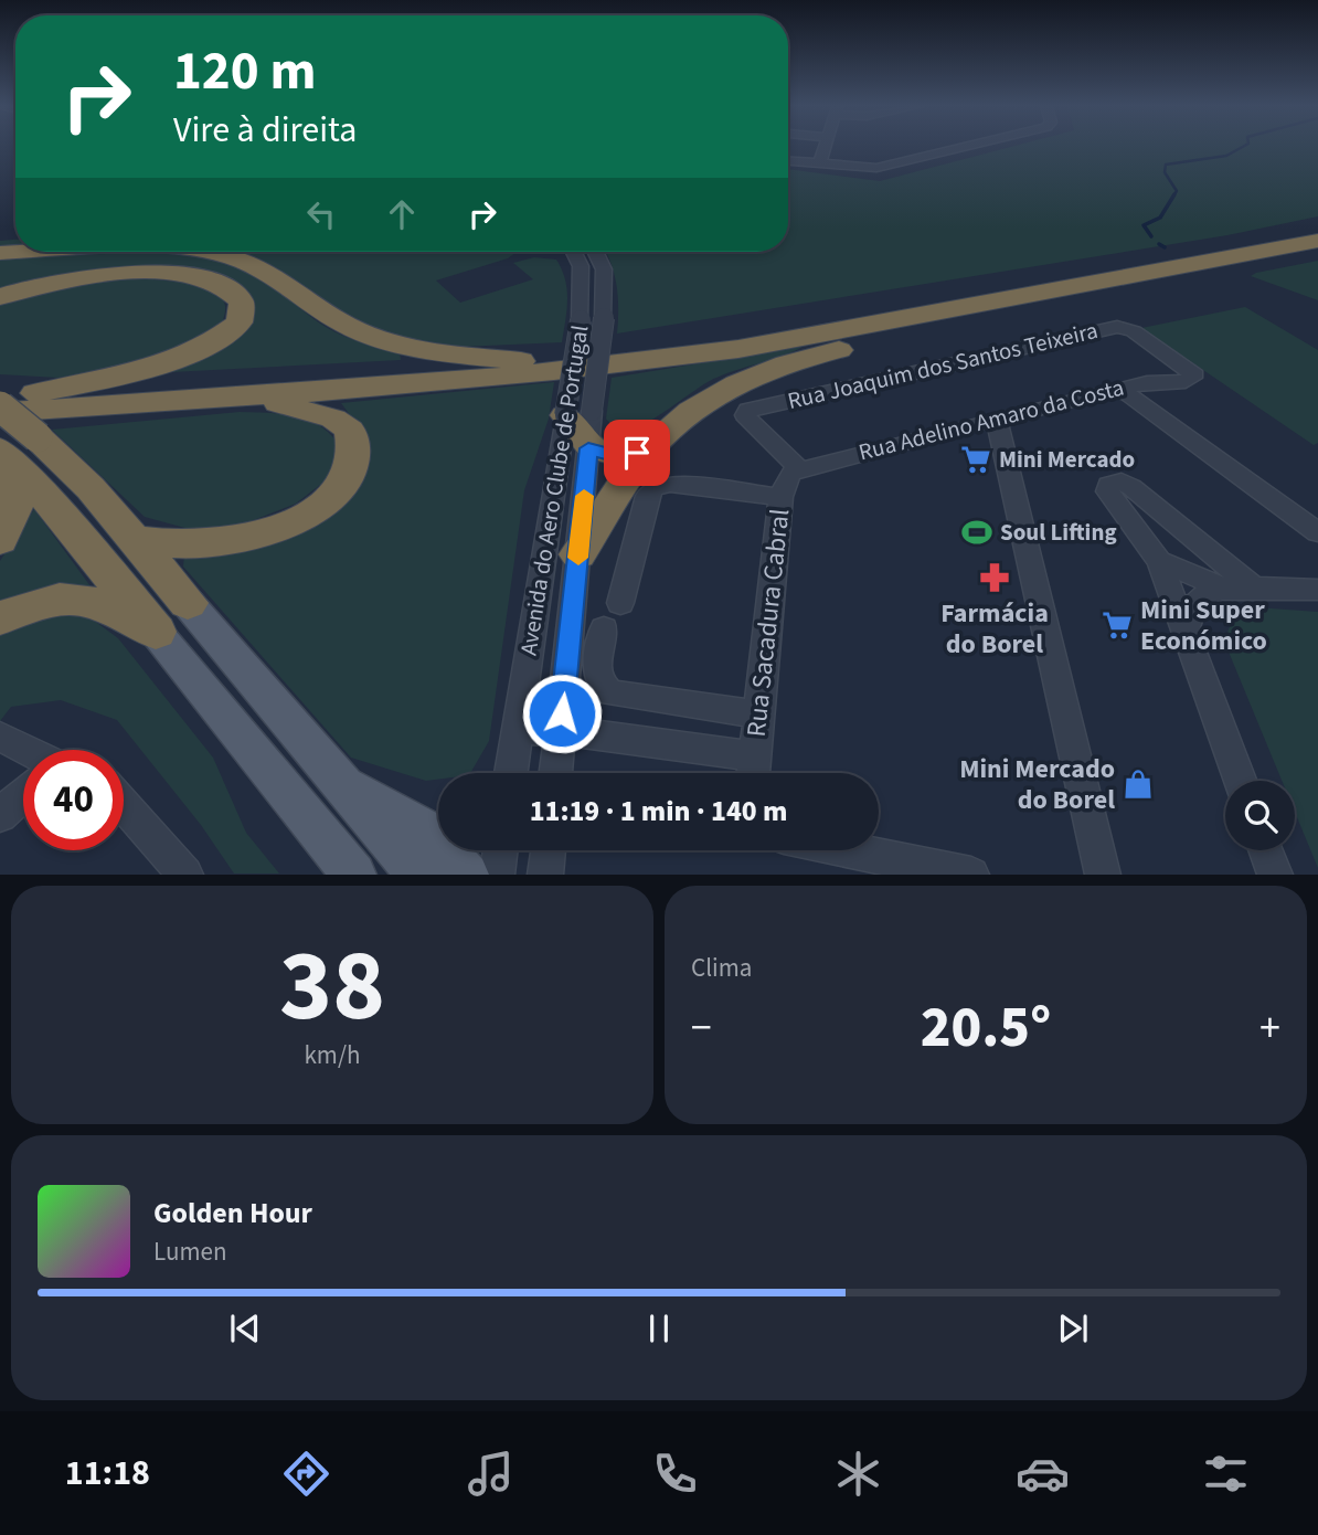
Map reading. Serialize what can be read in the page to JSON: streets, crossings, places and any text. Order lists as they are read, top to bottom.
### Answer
{
  "streets": {
    "street": [
      "Rua Joaquim dos Santos Teixeira",
      "Rua Adelino Amaro da Costa",
      "Avenida do Aero Clube de Portugal",
      "Rua Sacadura Cabral"
    ]
  },
  "crossings": [
    ["Rua Joaquim dos Santos Teixeira", "Rua Adelino Amaro da Costa"],
    ["Rua Joaquim dos Santos Teixeira", "Rua Sacadura Cabral"],
    ["Rua Adelino Amaro da Costa", "Rua Sacadura Cabral"]
  ],
  "places": {
    "supermarket": ["Mini Mercado", "Mini Super Económico"],
    "sports": ["Soul Lifting"],
    "pharmacy": ["Farmácia do Borel"],
    "shop": ["Mini Mercado do Borel"]
  },
  "page": {
    "turn": ["120 m", "Vire à direita"],
    "limit": "40",
    "trip": "11:19 · 1 min · 140 m",
    "tile": [
      ["38", "km/h"],
      "Clima"
    ],
    "heat": ["−", "20.5°", "+"],
    "song": ["Golden Hour", "Lumen"],
    "tabs": "11:18"
  }
}
